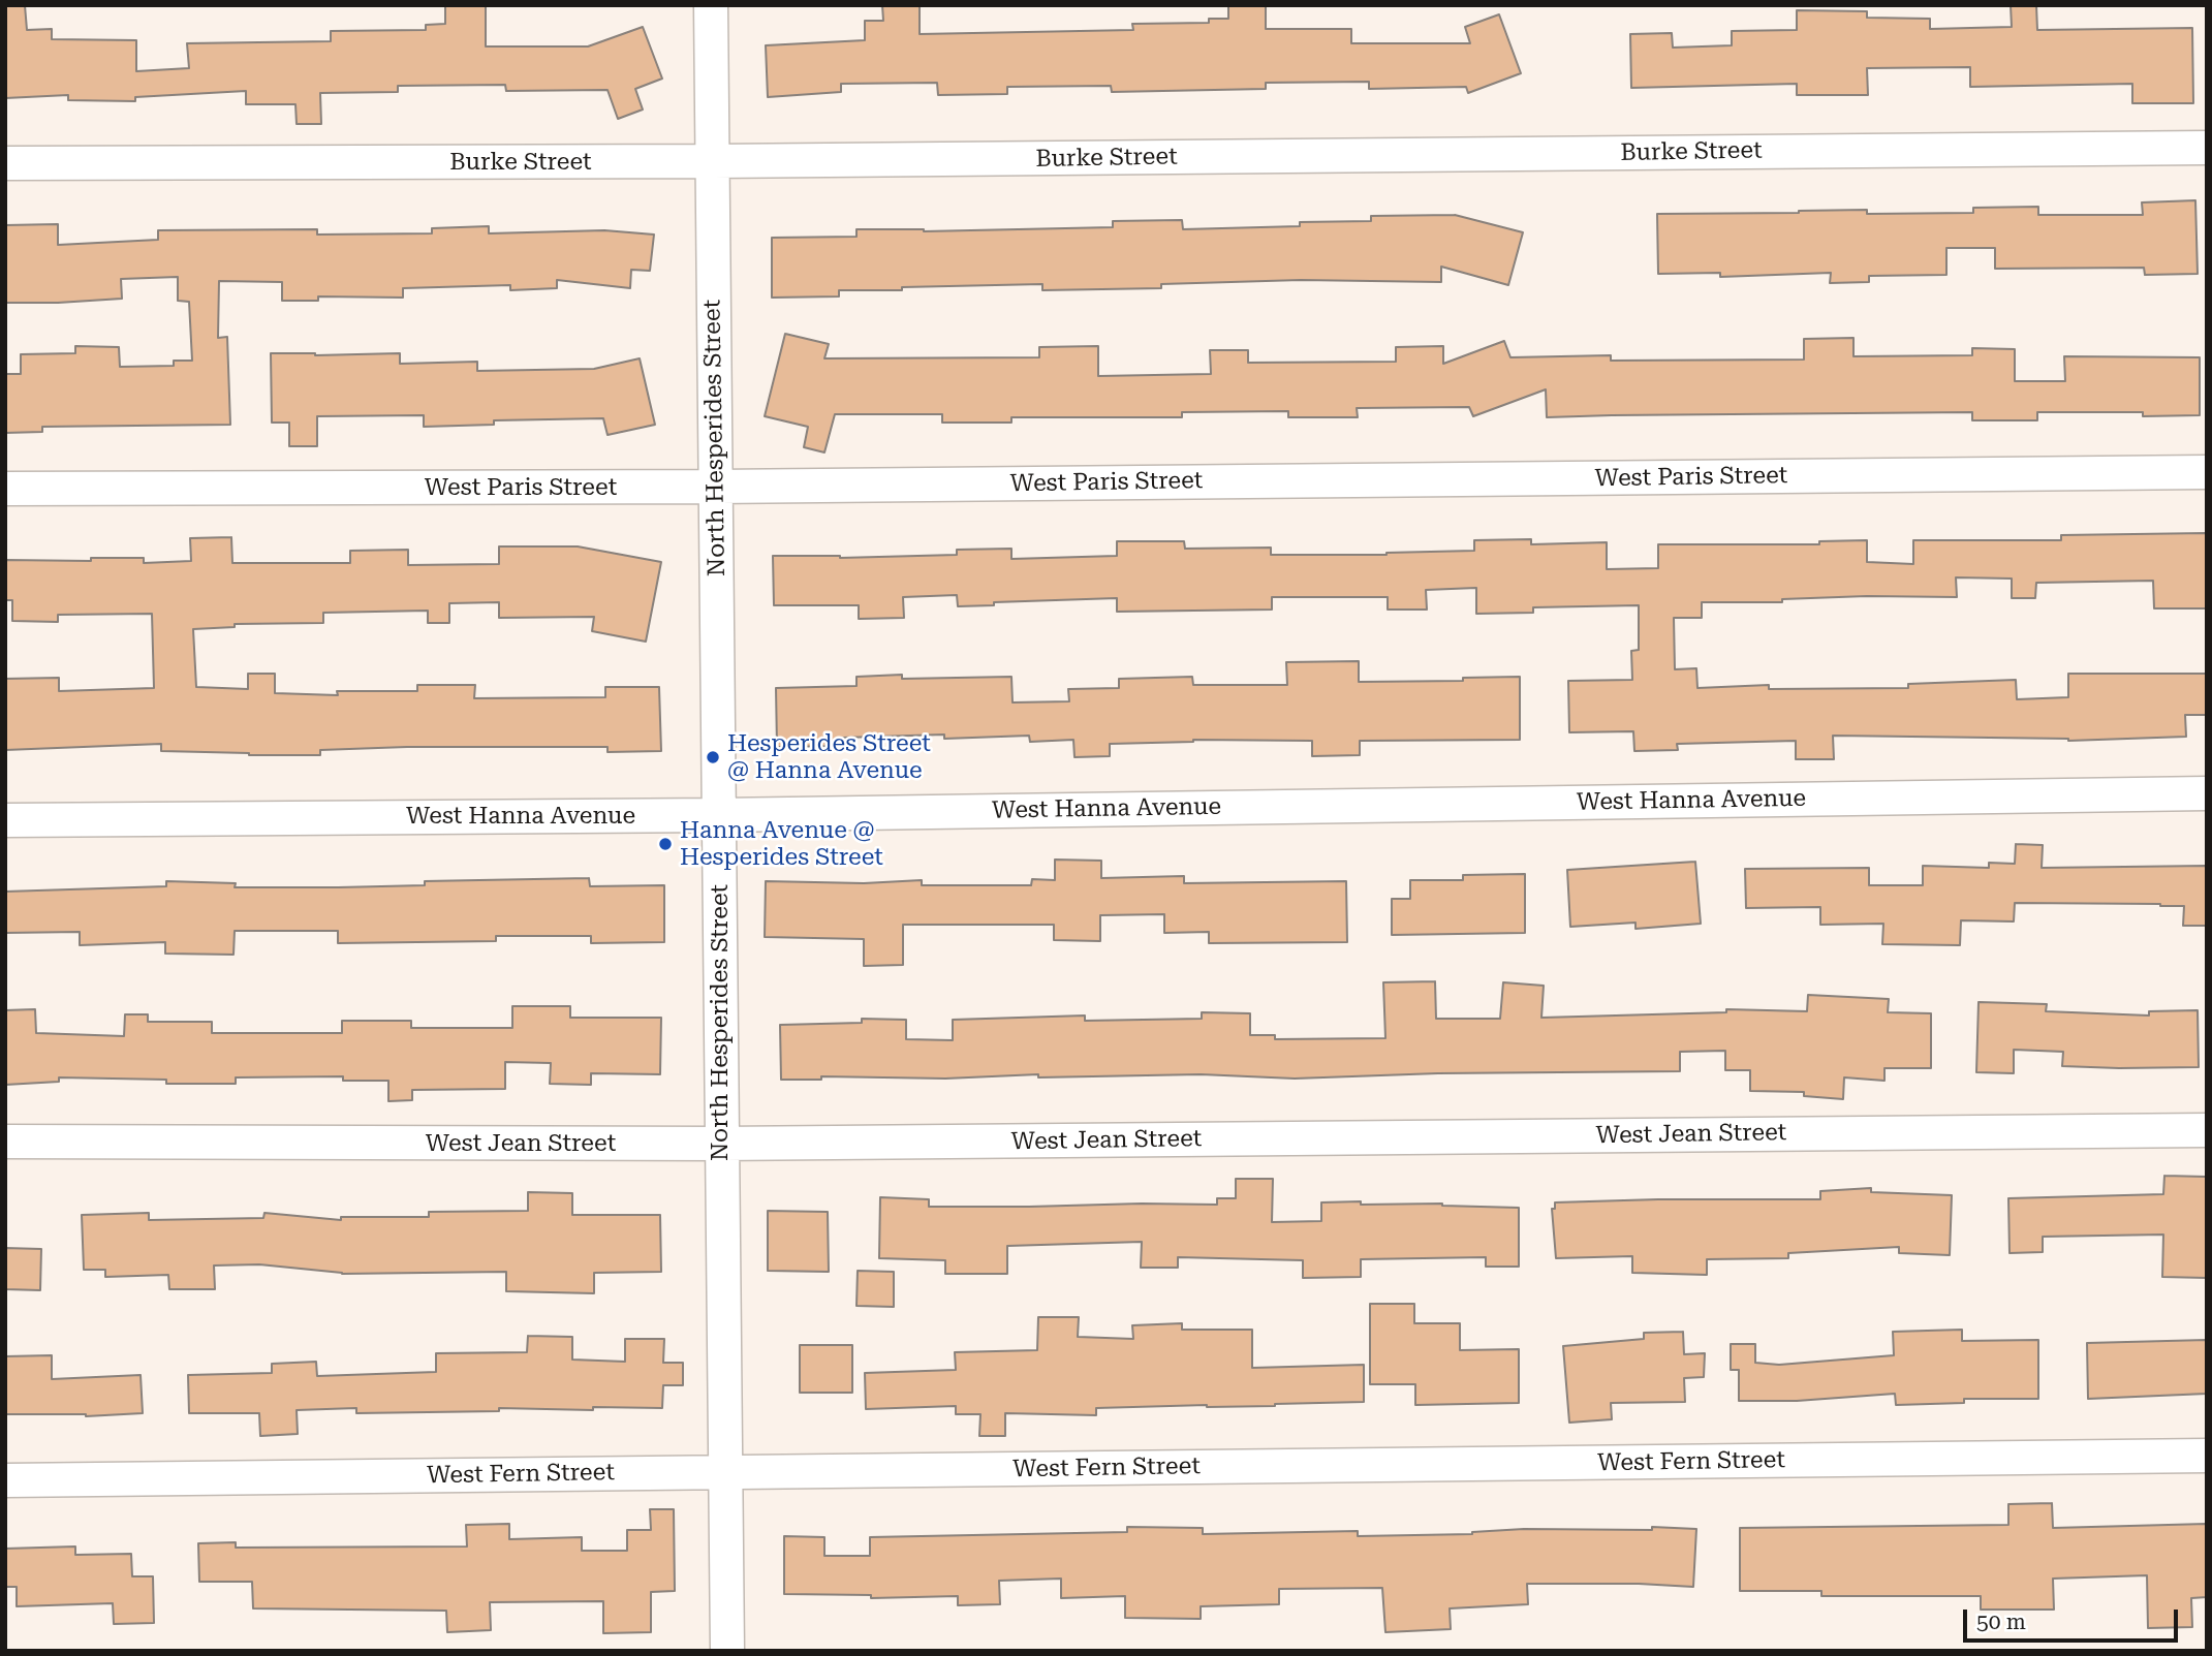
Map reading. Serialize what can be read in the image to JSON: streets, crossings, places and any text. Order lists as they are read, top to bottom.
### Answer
{
  "streets": {
    "street": [
      "Burke Street",
      "North Hesperides Street",
      "West Paris Street",
      "West Hanna Avenue",
      "West Jean Street",
      "West Fern Street"
    ]
  },
  "crossings": [
    ["Burke Street", "North Hesperides Street"],
    ["North Hesperides Street", "West Paris Street"],
    ["North Hesperides Street", "West Hanna Avenue"],
    ["North Hesperides Street", "West Jean Street"],
    ["North Hesperides Street", "West Fern Street"]
  ],
  "places": ["Hesperides Street @ Hanna Avenue", "Hanna Avenue @ Hesperides Street"],
  "scale_bar": "50 m"
}
